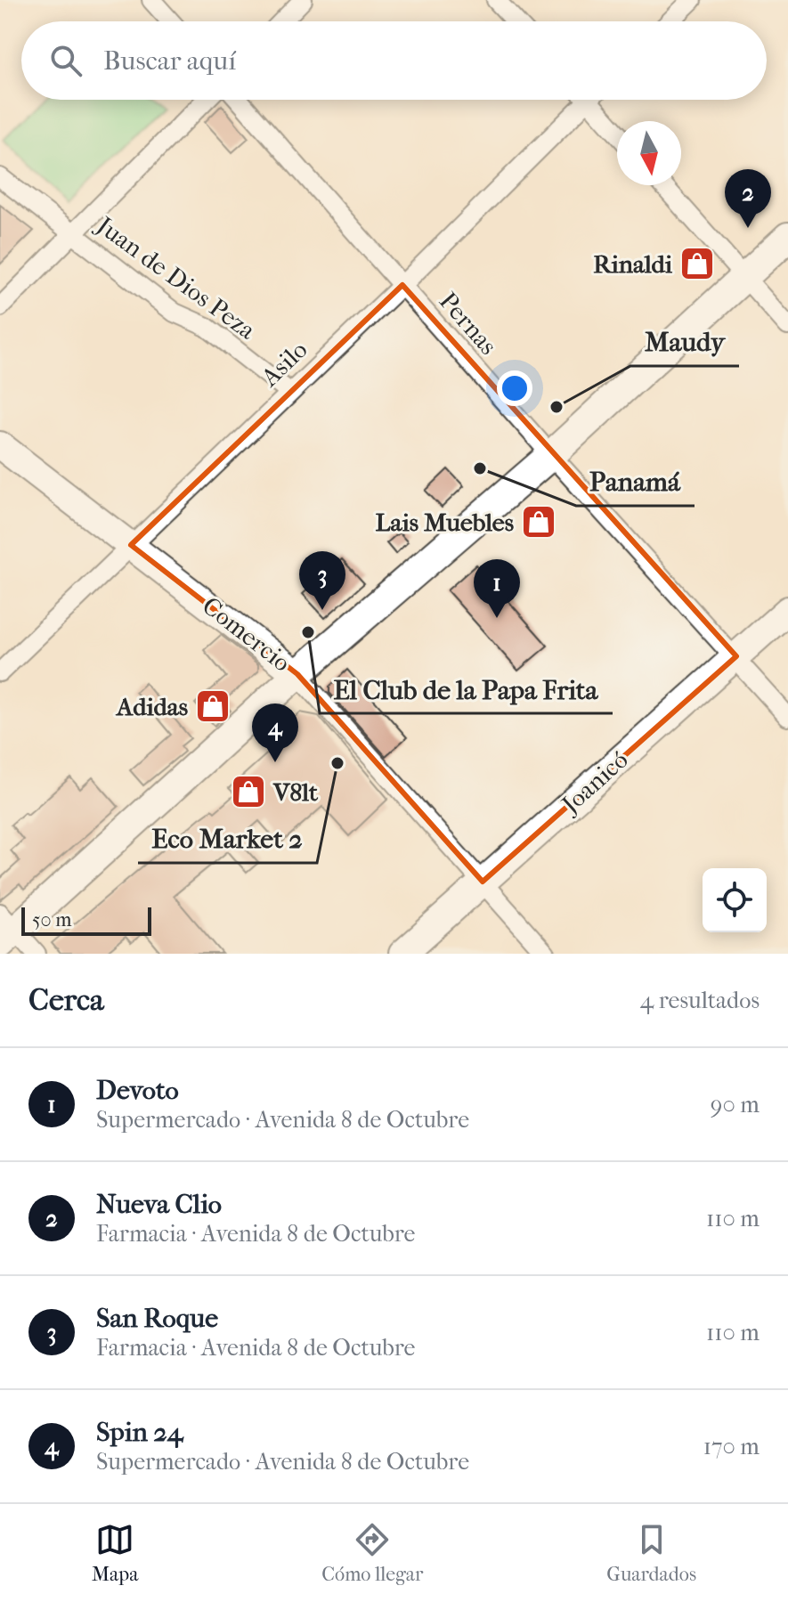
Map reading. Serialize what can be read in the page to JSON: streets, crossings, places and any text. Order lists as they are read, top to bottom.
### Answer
{
  "streets": {
    "street": [
      "Juan de Dios Peza",
      "Pernas",
      "Asilo",
      "Comercio",
      "Joanicó"
    ]
  },
  "crossings": [
    ["Juan de Dios Peza", "Asilo"],
    ["Pernas", "Asilo"],
    ["Pernas", "Joanicó"],
    ["Asilo", "Comercio"],
    ["Comercio", "Joanicó"]
  ],
  "places": {
    "shop": [
      "Rinaldi",
      "Lais Muebles",
      "Adidas",
      "V8lt"
    ],
    "other": [
      "Maudy",
      "Panamá",
      "El Club de la Papa Frita",
      "Eco Market 2"
    ]
  },
  "scale_bar": "50 m",
  "north": "bottom",
  "page": {
    "search": "Buscar aquí",
    "pins": [
      "2",
      "3",
      "1",
      "4"
    ],
    "scale": "50 m",
    "heading": ["Cerca", "4 resultados"],
    "list": [
      {
        "mark": "1",
        "name": "Devoto",
        "note": "Supermercado · Avenida 8 de Octubre",
        "value": "90 m"
      },
      {
        "mark": "2",
        "name": "Nueva Clio",
        "note": "Farmacia · Avenida 8 de Octubre",
        "value": "110 m"
      },
      {
        "mark": "3",
        "name": "San Roque",
        "note": "Farmacia · Avenida 8 de Octubre",
        "value": "110 m"
      },
      {
        "mark": "4",
        "name": "Spin 24",
        "note": "Supermercado · Avenida 8 de Octubre",
        "value": "170 m"
      }
    ],
    "nav": ["Mapa", "Cómo llegar", "Guardados"]
  }
}
